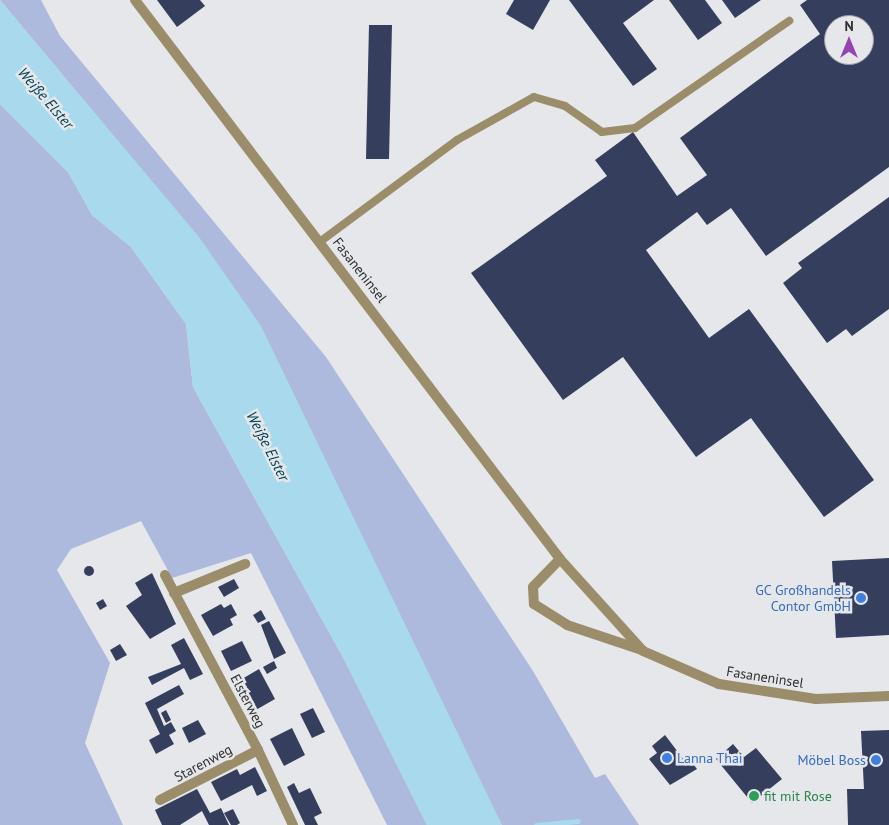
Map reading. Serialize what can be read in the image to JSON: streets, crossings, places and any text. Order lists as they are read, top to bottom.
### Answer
{
  "streets": {
    "street": ["Fasaneninsel", "Elsterweg", "Starenweg"]
  },
  "crossings": [
    ["Elsterweg", "Starenweg"]
  ],
  "water": ["Weiße Elster"],
  "places": [
    "GC Großhandels Contor GmbH",
    "Lanna Thai",
    "Möbel Boss",
    "fit mit Rose"
  ],
  "north": "top"
}
